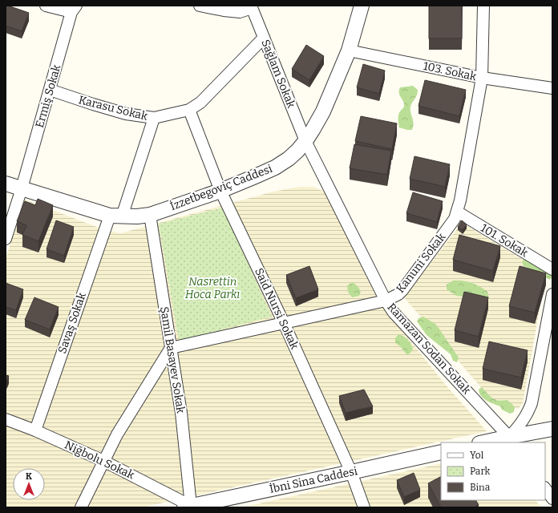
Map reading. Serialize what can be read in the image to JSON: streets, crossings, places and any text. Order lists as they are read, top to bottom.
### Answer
{
  "streets": {
    "street": [
      "103. Sokak",
      "Sağlam Sokak",
      "Ermiş Sokak",
      "Karasu Sokak",
      "İzzetbegoviç Caddesi",
      "101. Sokak",
      "Kanuni Sokak",
      "Said Nursi Sokak",
      "Savaş Sokak",
      "Ramazan Sodan Sokak",
      "Şamil Basayev Sokak",
      "Niğbolu Sokak",
      "İbni Sina Caddesi"
    ]
  },
  "crossings": [
    ["103. Sokak", "İzzetbegoviç Caddesi"],
    ["103. Sokak", "Kanuni Sokak"],
    ["Sağlam Sokak", "Karasu Sokak"],
    ["Sağlam Sokak", "İzzetbegoviç Caddesi"],
    ["Sağlam Sokak", "Ramazan Sodan Sokak"],
    ["Ermiş Sokak", "Karasu Sokak"],
    ["Ermiş Sokak", "İzzetbegoviç Caddesi"],
    ["Karasu Sokak", "Said Nursi Sokak"],
    ["Karasu Sokak", "Savaş Sokak"],
    ["İzzetbegoviç Caddesi", "Said Nursi Sokak"],
    ["İzzetbegoviç Caddesi", "Savaş Sokak"],
    ["İzzetbegoviç Caddesi", "Ramazan Sodan Sokak"],
    ["İzzetbegoviç Caddesi", "Şamil Basayev Sokak"],
    ["101. Sokak", "Kanuni Sokak"],
    ["Kanuni Sokak", "Said Nursi Sokak"],
    ["Kanuni Sokak", "Ramazan Sodan Sokak"],
    ["Kanuni Sokak", "Şamil Basayev Sokak"],
    ["Said Nursi Sokak", "İbni Sina Caddesi"],
    ["Savaş Sokak", "Niğbolu Sokak"],
    ["Şamil Basayev Sokak", "Niğbolu Sokak"],
    ["Şamil Basayev Sokak", "İbni Sina Caddesi"],
    ["Niğbolu Sokak", "İbni Sina Caddesi"]
  ],
  "parks": ["Nasrettin Hoca Parkı"],
  "legend": ["Yol", "Park", "Bina"],
  "north": "top"
}
